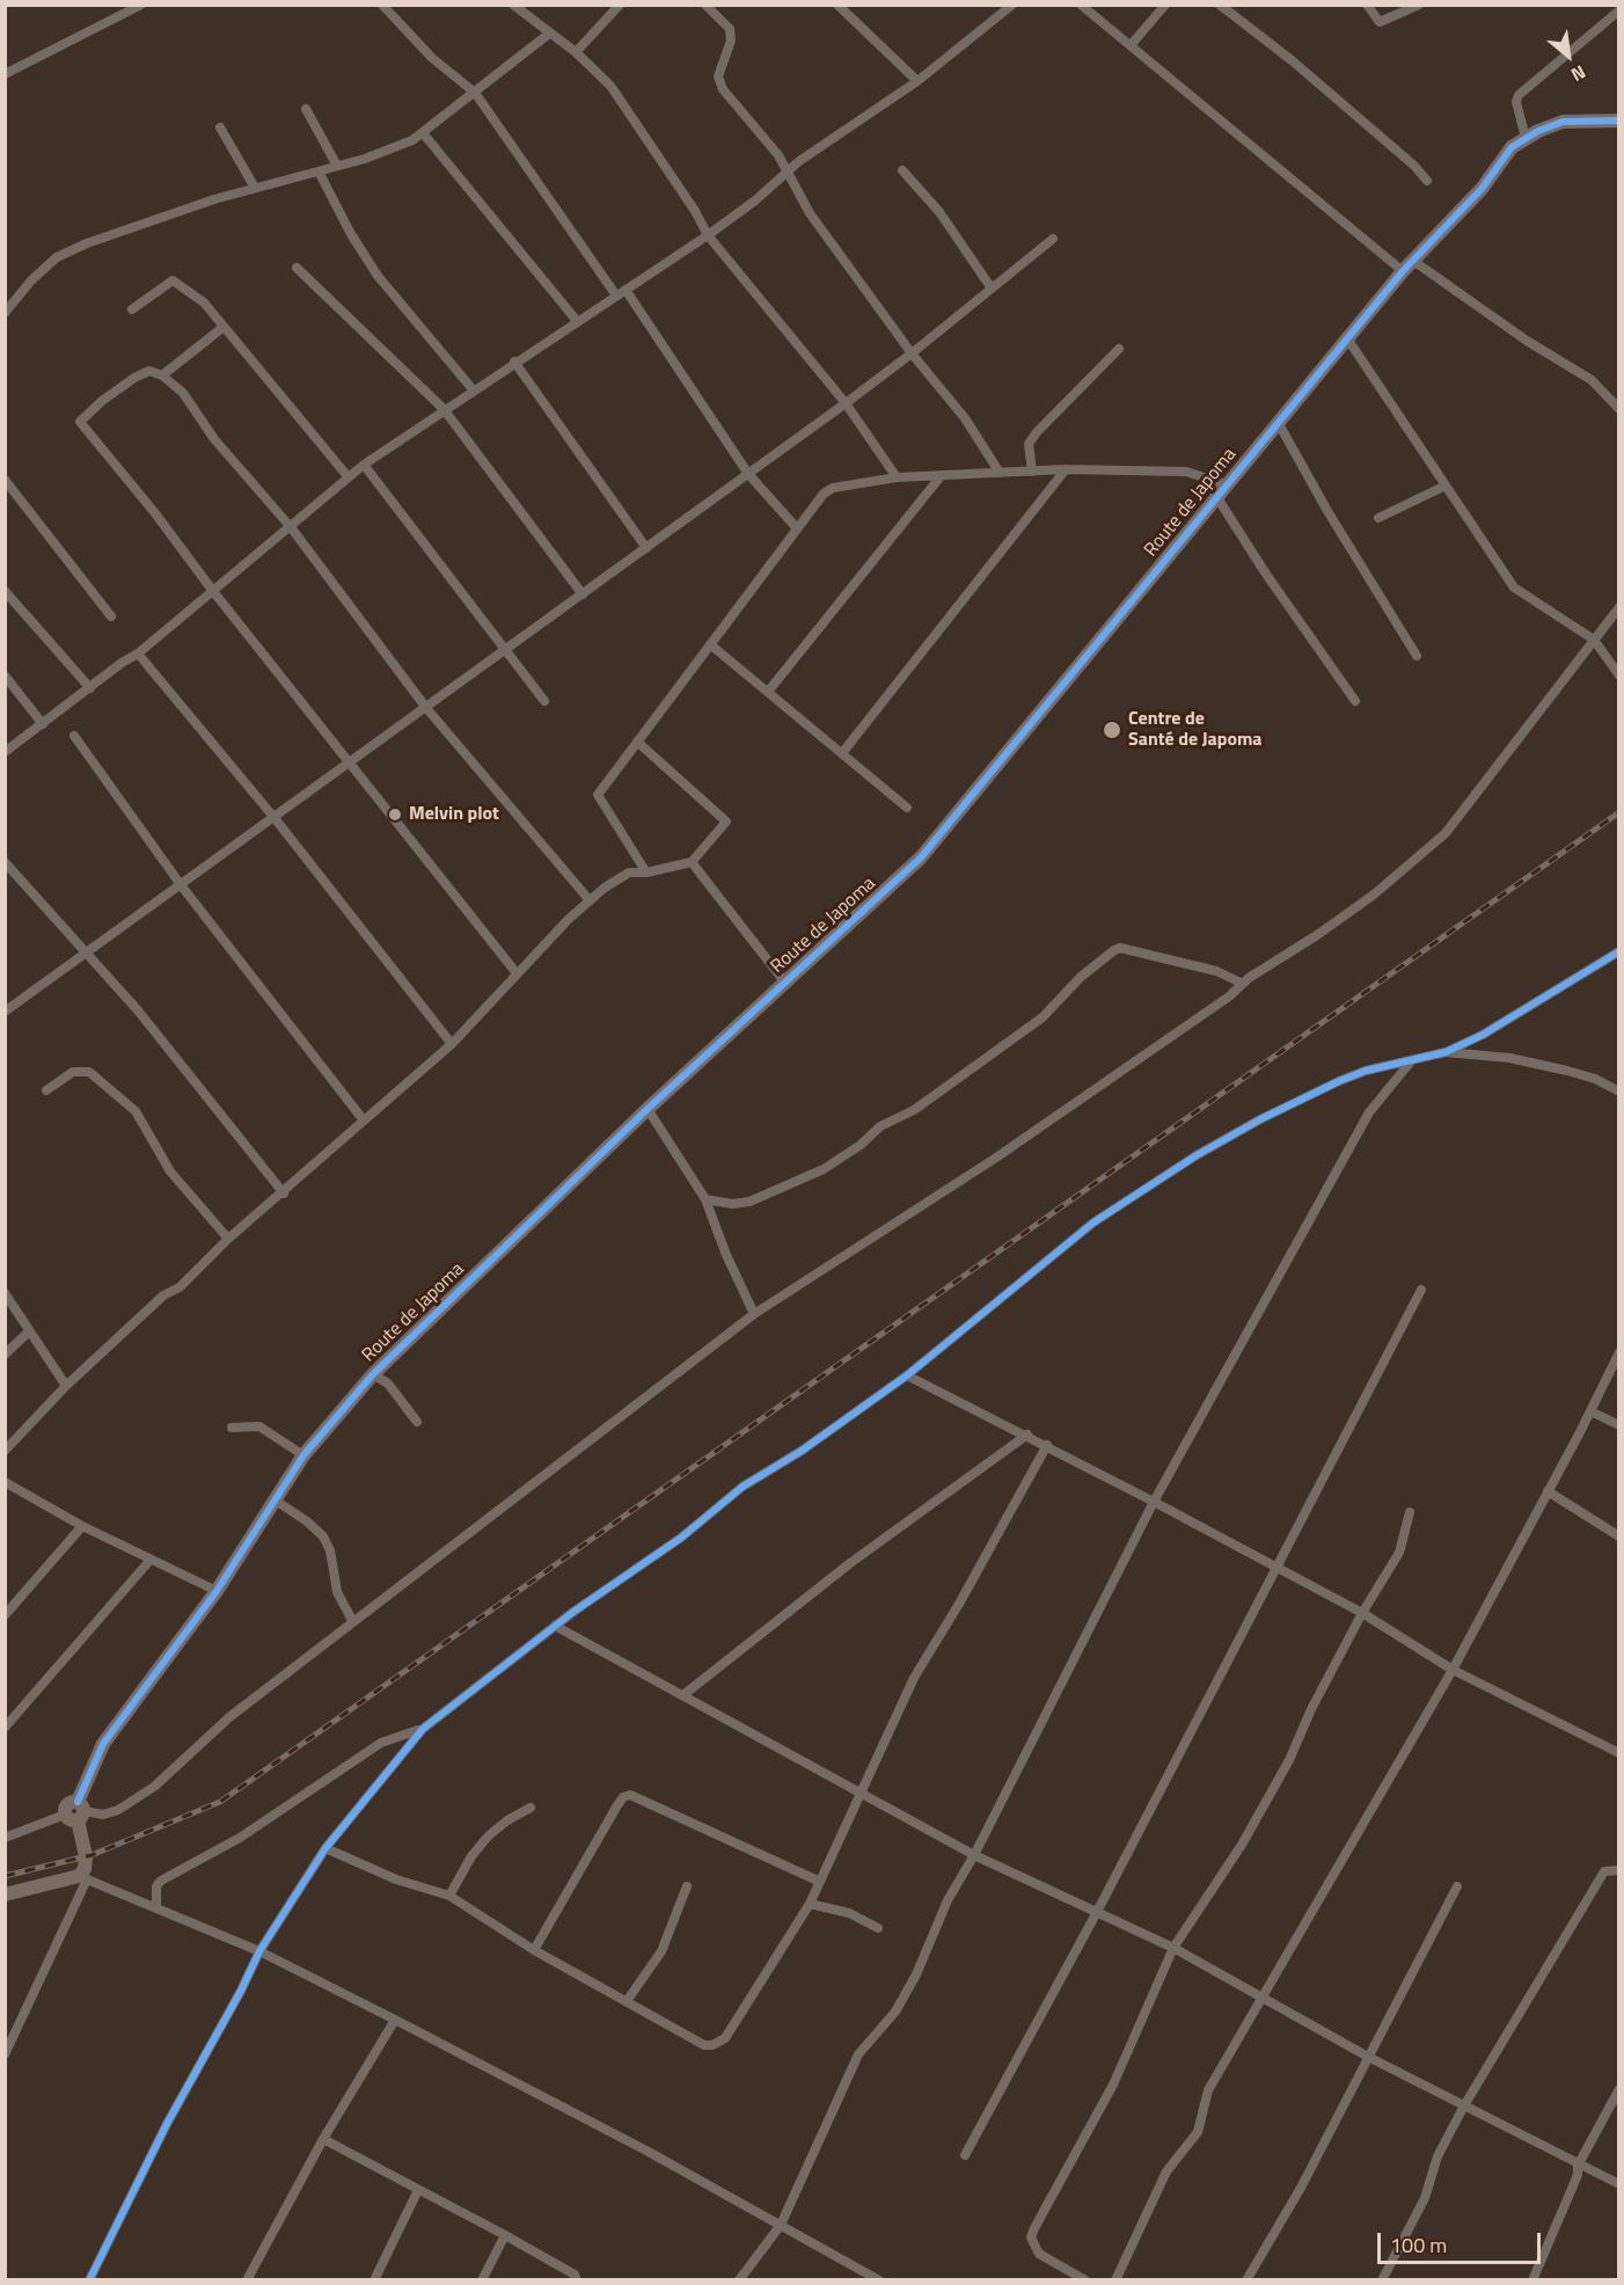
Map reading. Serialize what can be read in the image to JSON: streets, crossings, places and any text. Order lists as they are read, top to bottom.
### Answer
{
  "streets": {
    "street": ["Route de Japoma"]
  },
  "places": ["Centre de Santé de Japoma", "Melvin plot"],
  "scale_bar": "100 m",
  "north": "bottom right"
}
